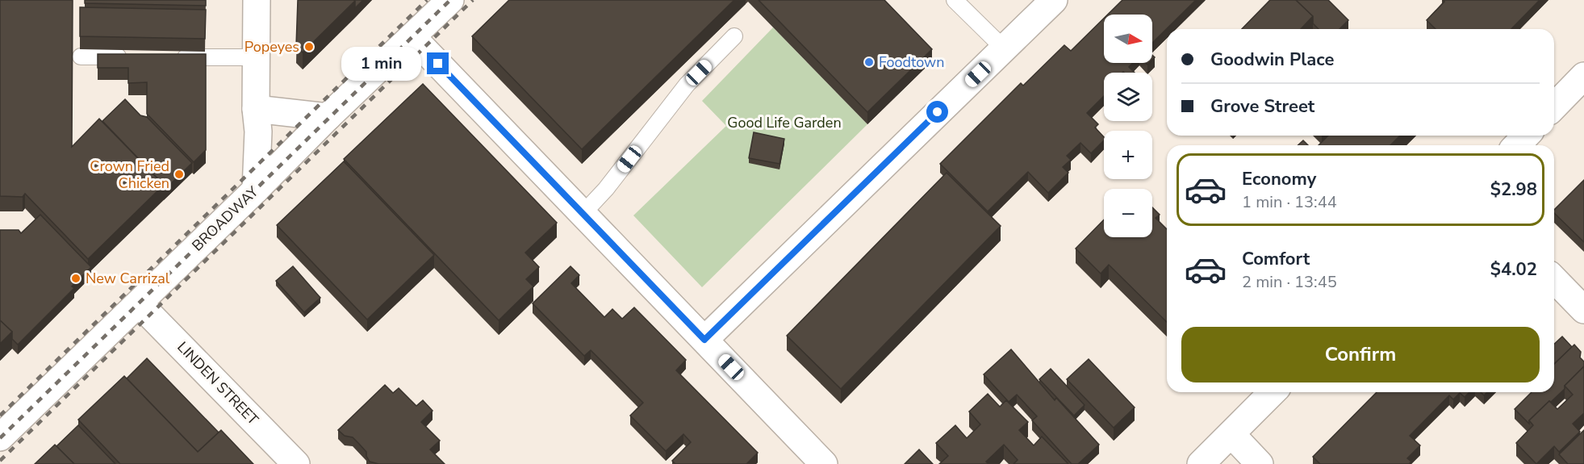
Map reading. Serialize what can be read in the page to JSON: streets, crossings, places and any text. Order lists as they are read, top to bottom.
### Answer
{
  "streets": {
    "street": ["BROADWAY", "LINDEN STREET"]
  },
  "crossings": [
    ["BROADWAY", "LINDEN STREET"]
  ],
  "parks": ["Good Life Garden"],
  "places": [
    "Popeyes",
    "Foodtown",
    "Crown Fried Chicken",
    "New Carrizal"
  ],
  "north": "right",
  "page": {
    "map_buttons": ["+", "−"],
    "banner": ["Goodwin Place", "Grove Street"],
    "bubble": "1 min",
    "list": [
      {
        "name": "Economy",
        "note": "1 min · 13:44",
        "value": "$2.98"
      },
      {
        "name": "Comfort",
        "note": "2 min · 13:45",
        "value": "$4.02"
      }
    ],
    "buttons": "Confirm"
  }
}
